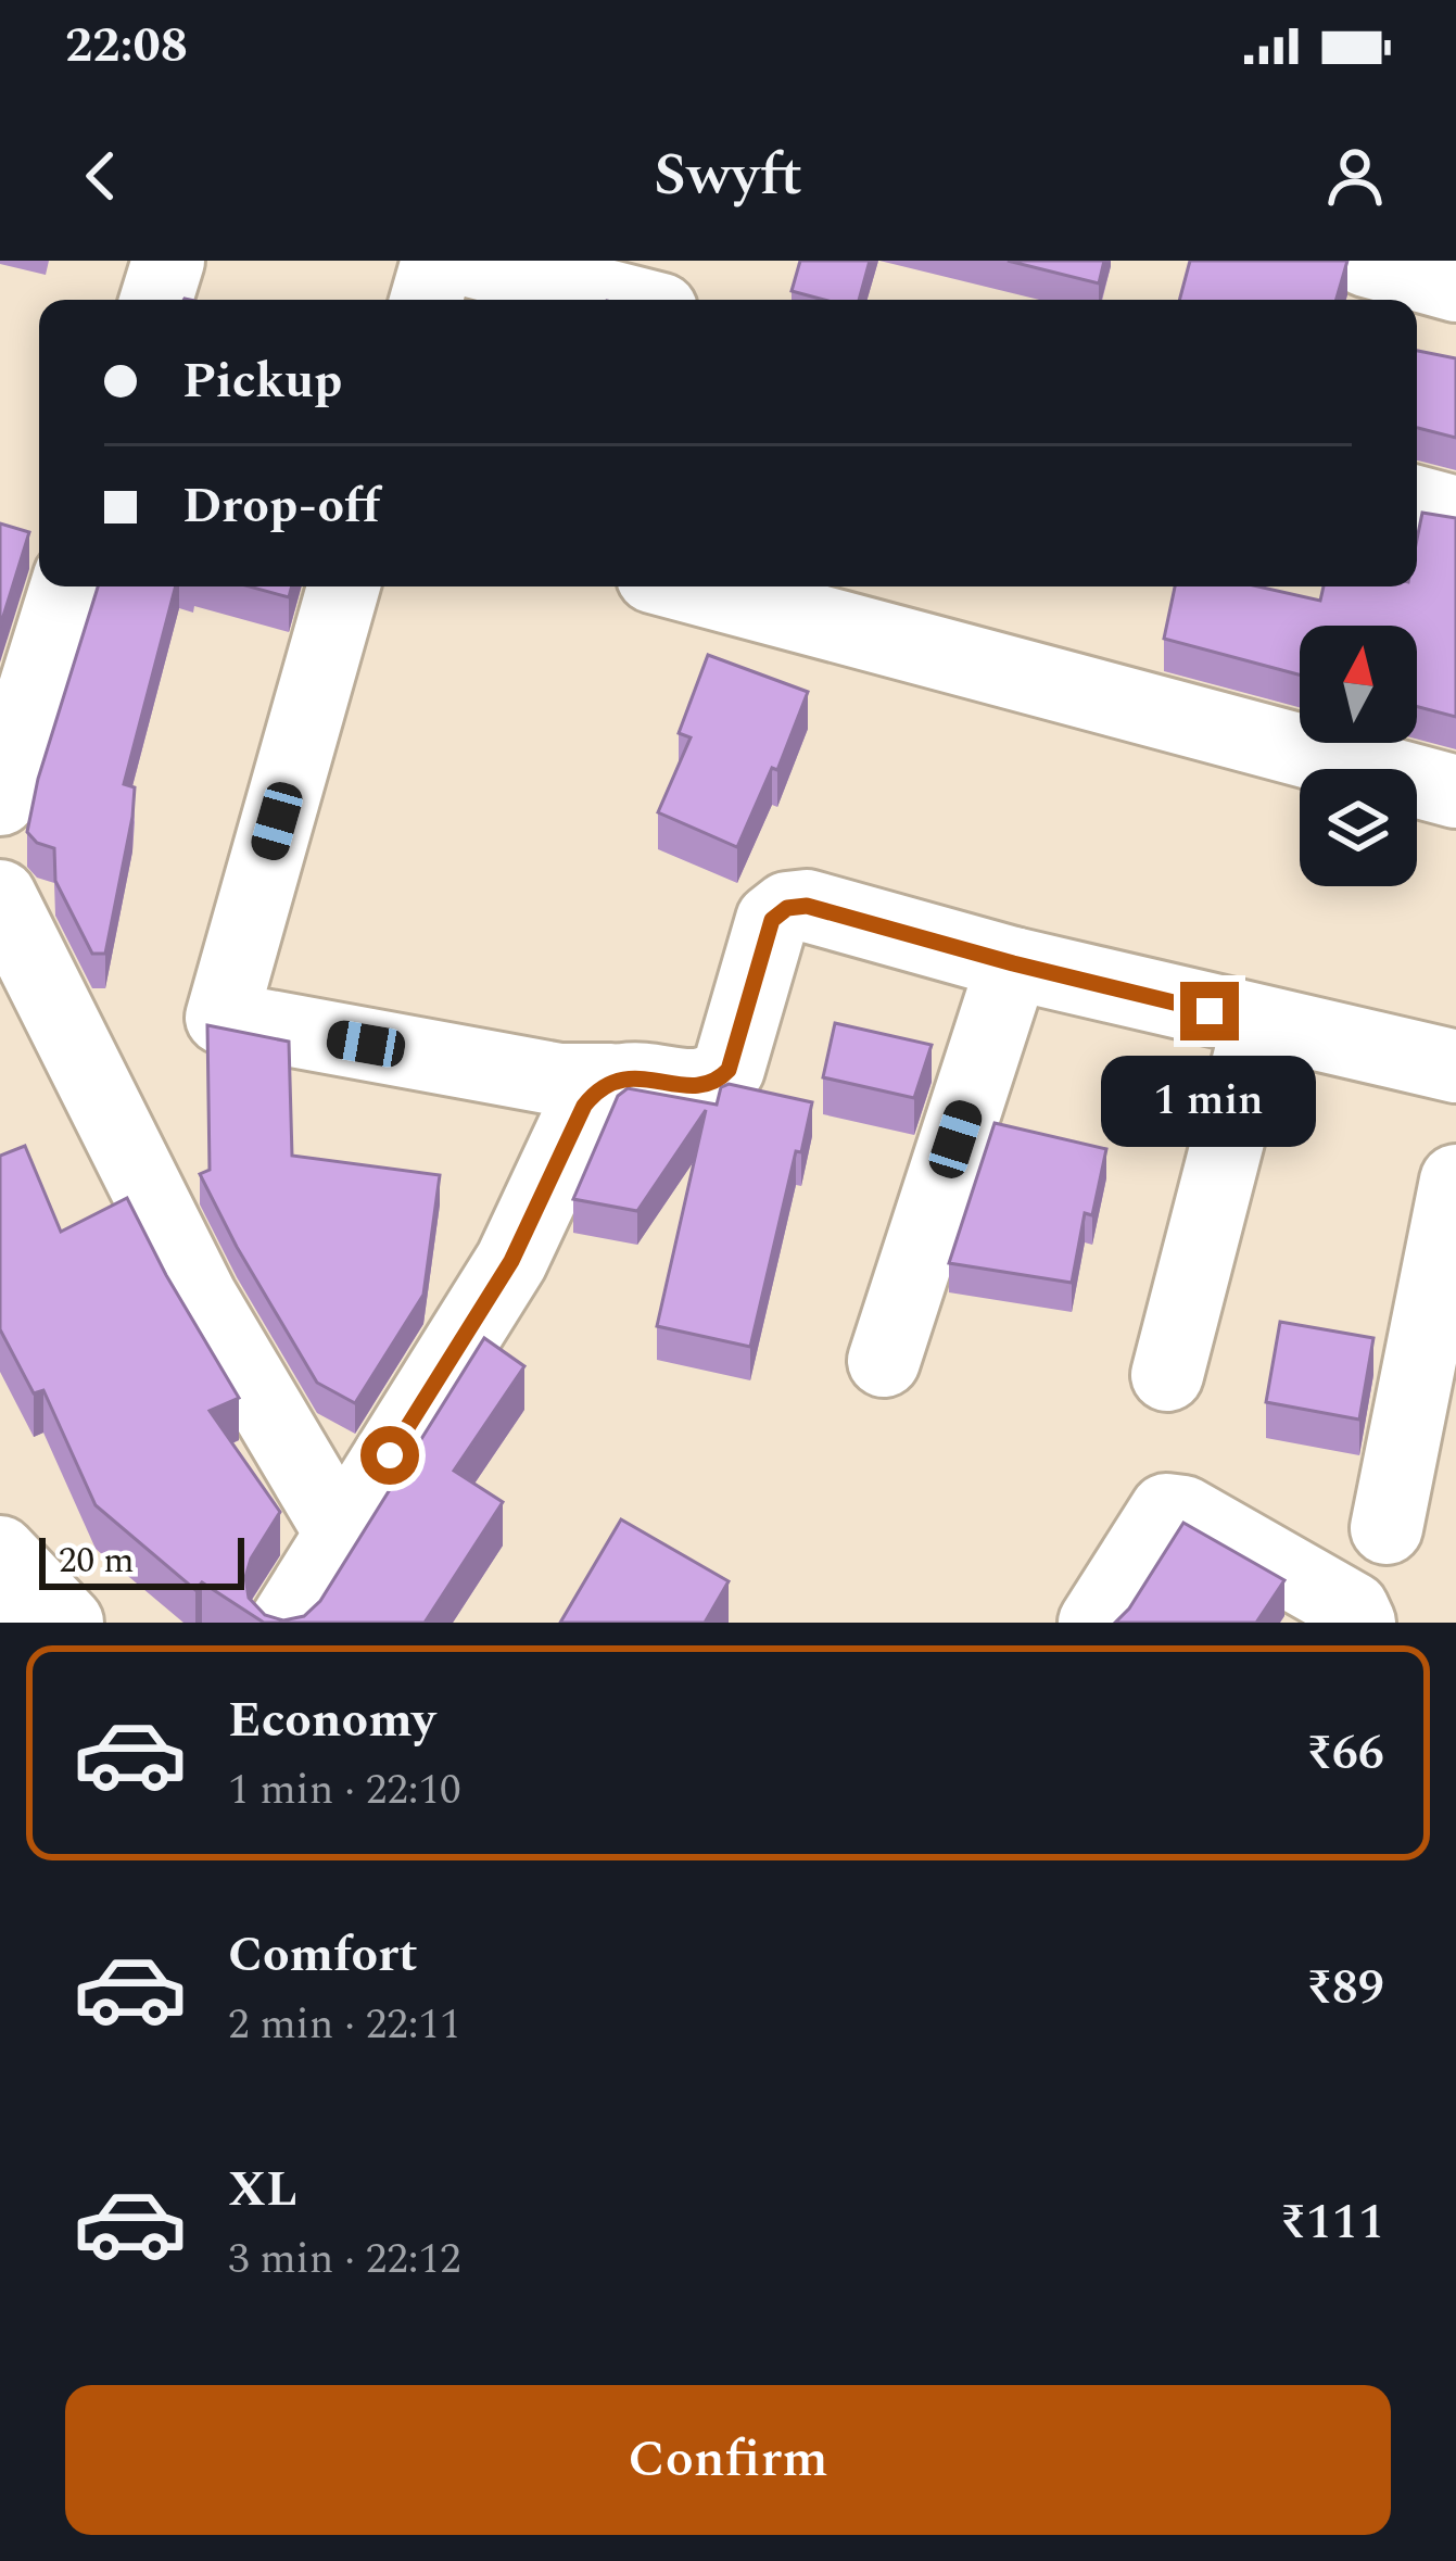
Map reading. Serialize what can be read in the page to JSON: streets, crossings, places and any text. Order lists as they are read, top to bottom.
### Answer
{
  "scale_bar": "20 m",
  "north": "top",
  "page": {
    "status": "22:08",
    "header": "Swyft",
    "banner": ["Pickup", "Drop-off"],
    "bubble": "1 min",
    "scale": "20 m",
    "list": [
      {
        "name": "Economy",
        "note": "1 min · 22:10",
        "value": "₹66"
      },
      {
        "name": "Comfort",
        "note": "2 min · 22:11",
        "value": "₹89"
      },
      {
        "name": "XL",
        "note": "3 min · 22:12",
        "value": "₹111"
      }
    ],
    "buttons": "Confirm"
  }
}
